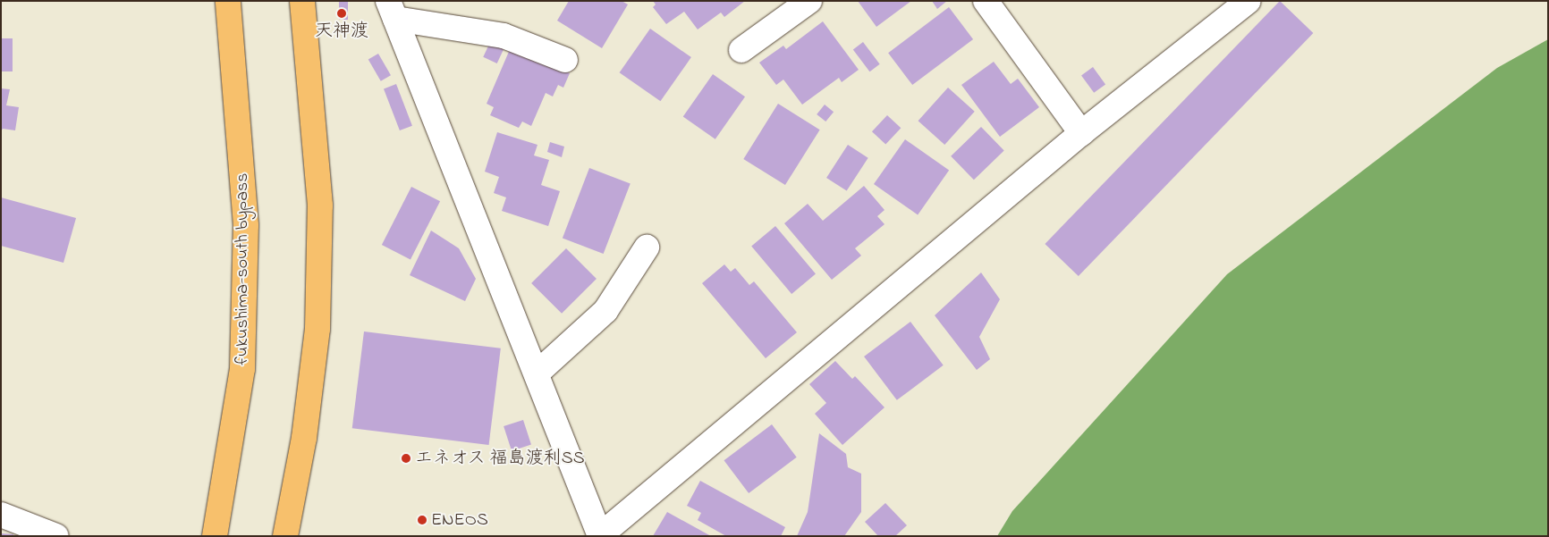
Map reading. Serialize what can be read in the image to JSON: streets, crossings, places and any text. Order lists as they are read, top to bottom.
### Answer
{
  "streets": {
    "highway": ["fukushima-south bypass"]
  },
  "places": ["天神渡", "エネオス 福島渡利SS", "ENEOS"]
}
